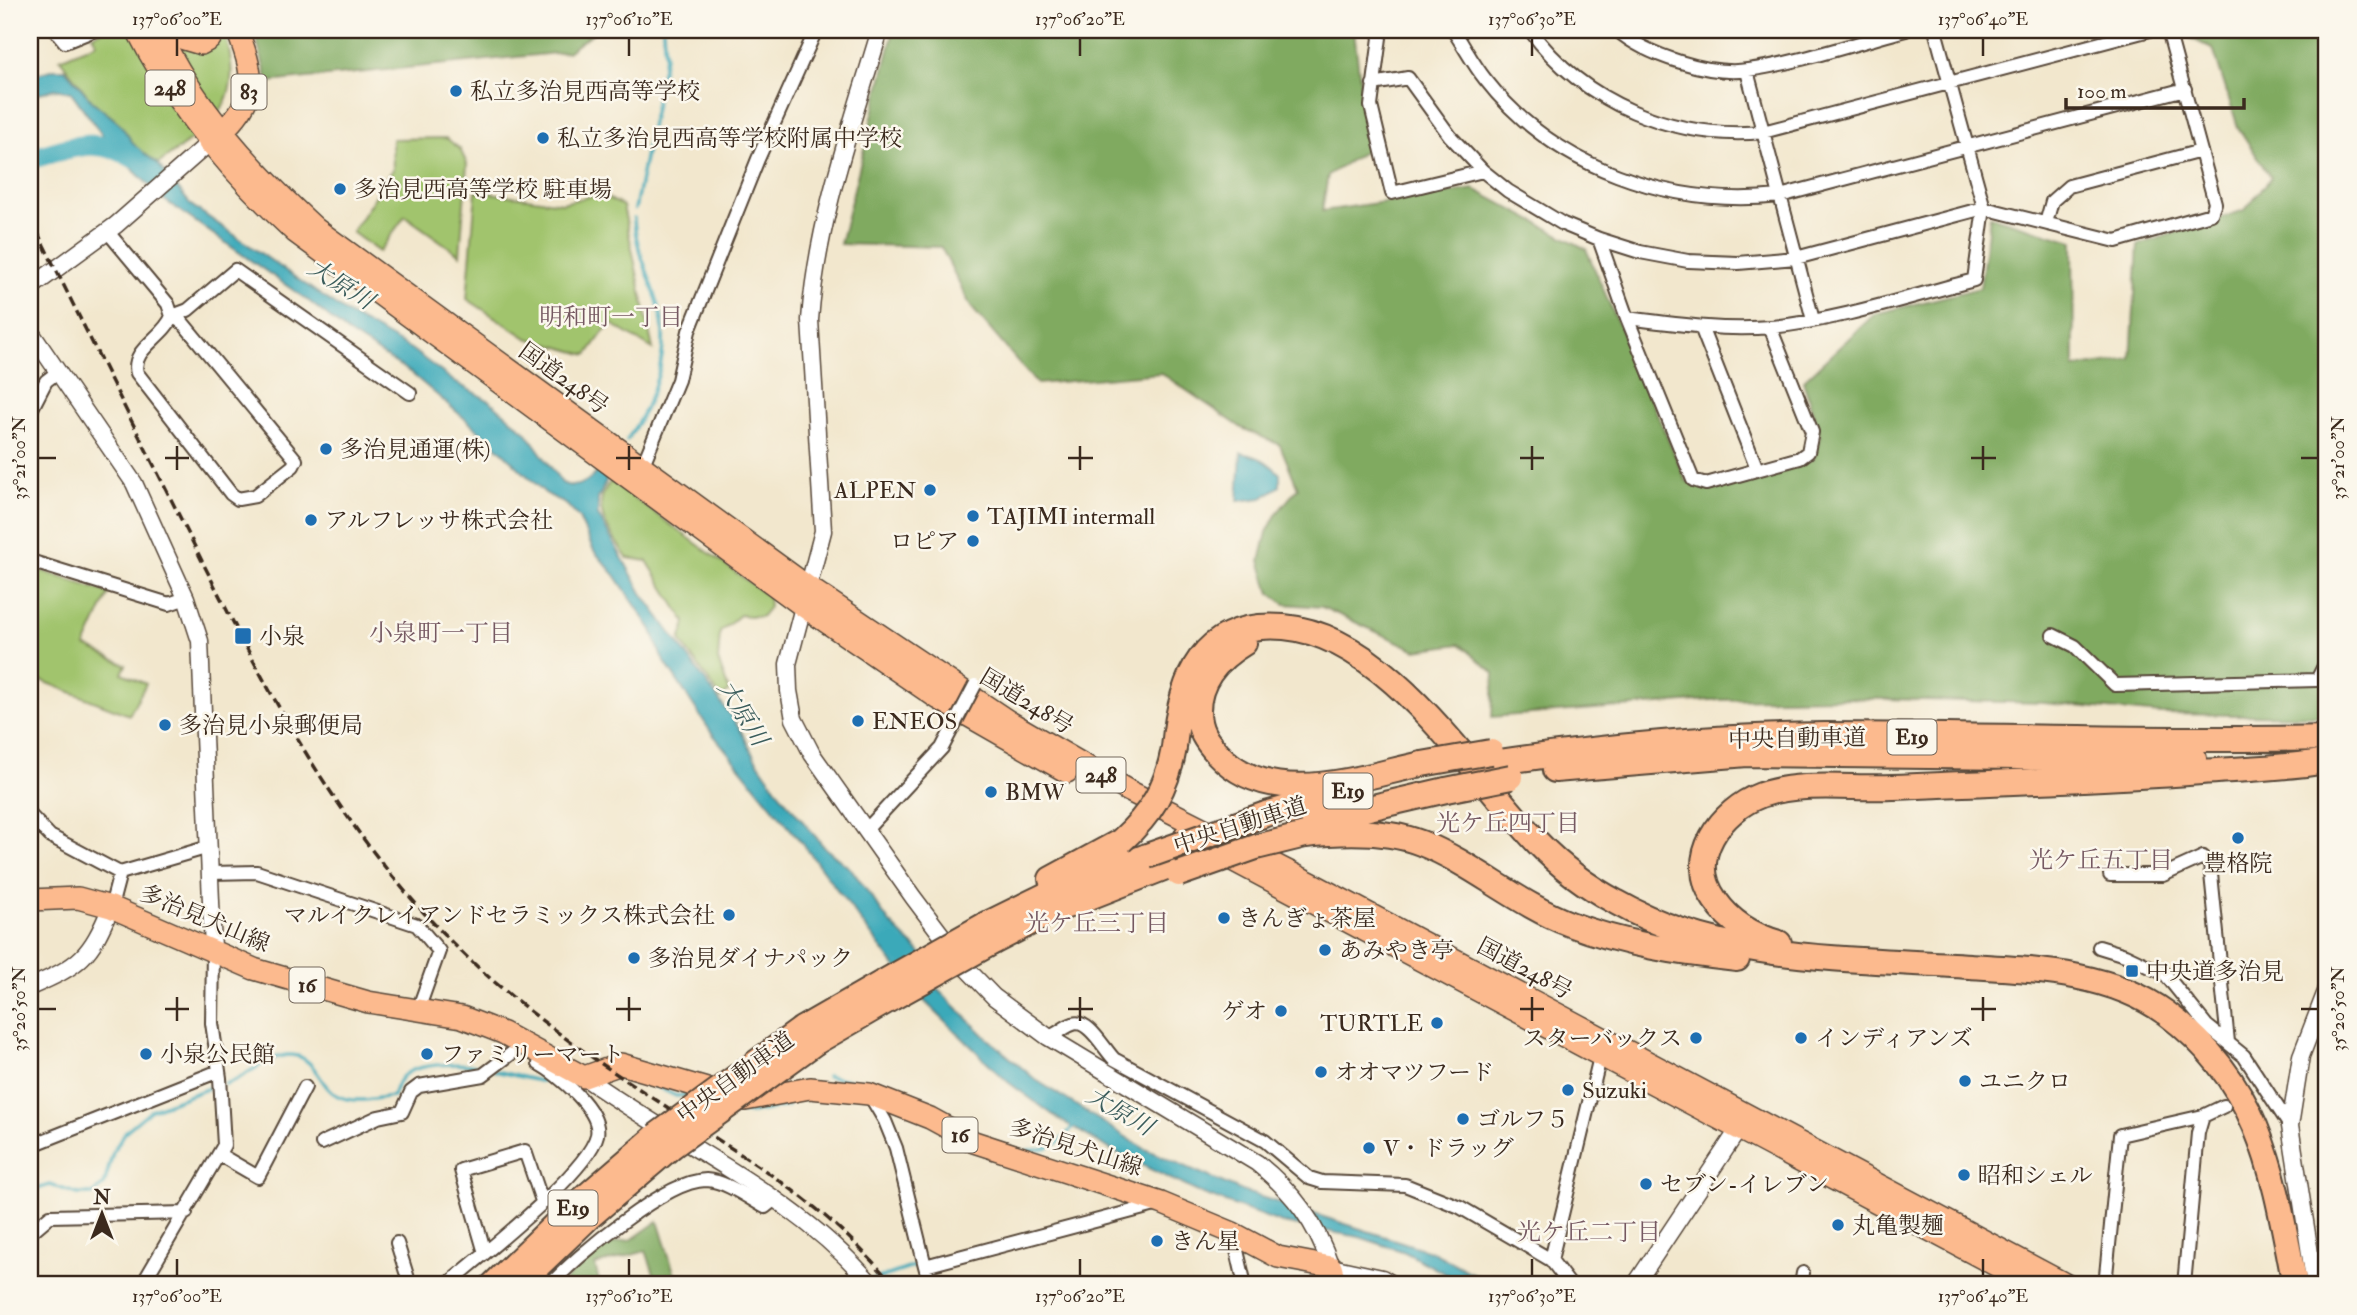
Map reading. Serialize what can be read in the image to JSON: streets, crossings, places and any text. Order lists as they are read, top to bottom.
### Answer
{
  "streets": {
    "highway": ["E19", "中央自動車道"],
    "main road": [
      "248",
      "83",
      "国道248号",
      "多治見犬山線",
      "16"
    ]
  },
  "crossings": [
    ["83", "国道248号"]
  ],
  "districts": [
    "明和町一丁目",
    "小泉町一丁目",
    "光ケ丘四丁目",
    "光ケ丘五丁目",
    "光ケ丘三丁目",
    "光ケ丘二丁目"
  ],
  "water": ["大原川"],
  "places": {
    "other": [
      "私立多治見西高等学校",
      "私立多治見西高等学校附属中学校",
      "多治見西高等学校 駐車場",
      "多治見通運(株)",
      "ALPEN",
      "TAJIMI intermall",
      "アルフレッサ株式会社",
      "ロピア",
      "ENEOS",
      "多治見小泉郵便局",
      "BMW",
      "豊格院",
      "マルイクレイアンドセラミックス株式会社",
      "きんぎょ茶屋",
      "あみやき亭",
      "多治見ダイナパック",
      "ゲオ",
      "TURTLE",
      "スターバックス",
      "インディアンズ",
      "小泉公民館",
      "ファミリーマート",
      "オオマツフード",
      "ユニクロ",
      "Suzuki",
      "ゴルフ５",
      "V・ドラッグ",
      "昭和シェル",
      "セブン-イレブン",
      "丸亀製麺",
      "きん星"
    ],
    "transit": ["小泉", "中央道多治見"]
  },
  "scale_bar": "100 m",
  "north": "top",
  "coordinates": [
    "137°06'00\"E",
    "137°06'10\"E",
    "137°06'20\"E",
    "137°06'30\"E",
    "137°06'40\"E",
    "35°21'00\"N",
    "35°20'50\"N"
  ]
}
